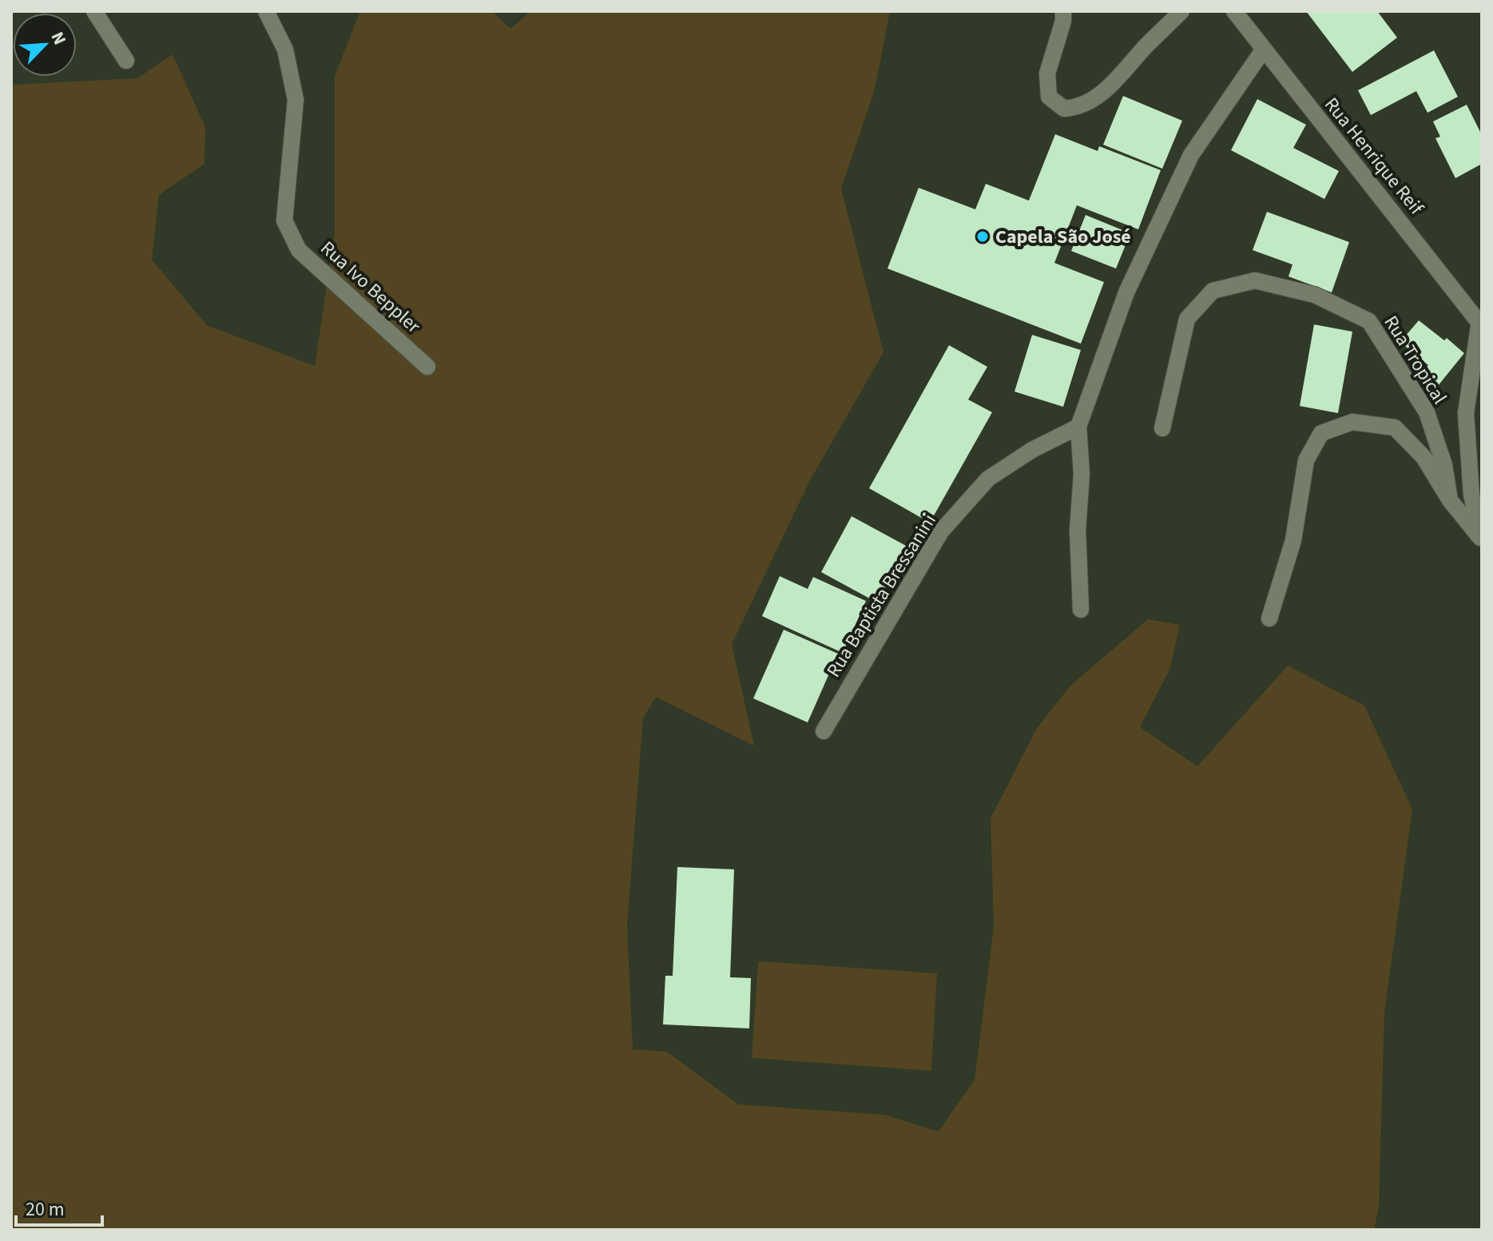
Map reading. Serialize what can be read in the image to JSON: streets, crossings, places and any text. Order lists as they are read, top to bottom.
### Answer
{
  "streets": {
    "street": [
      "Rua Henrique Reif",
      "Rua Ivo Beppler",
      "Rua Tropical",
      "Rua Baptista Bressanini"
    ]
  },
  "places": ["Capela São José"],
  "scale_bar": "20 m",
  "north": "top right"
}
